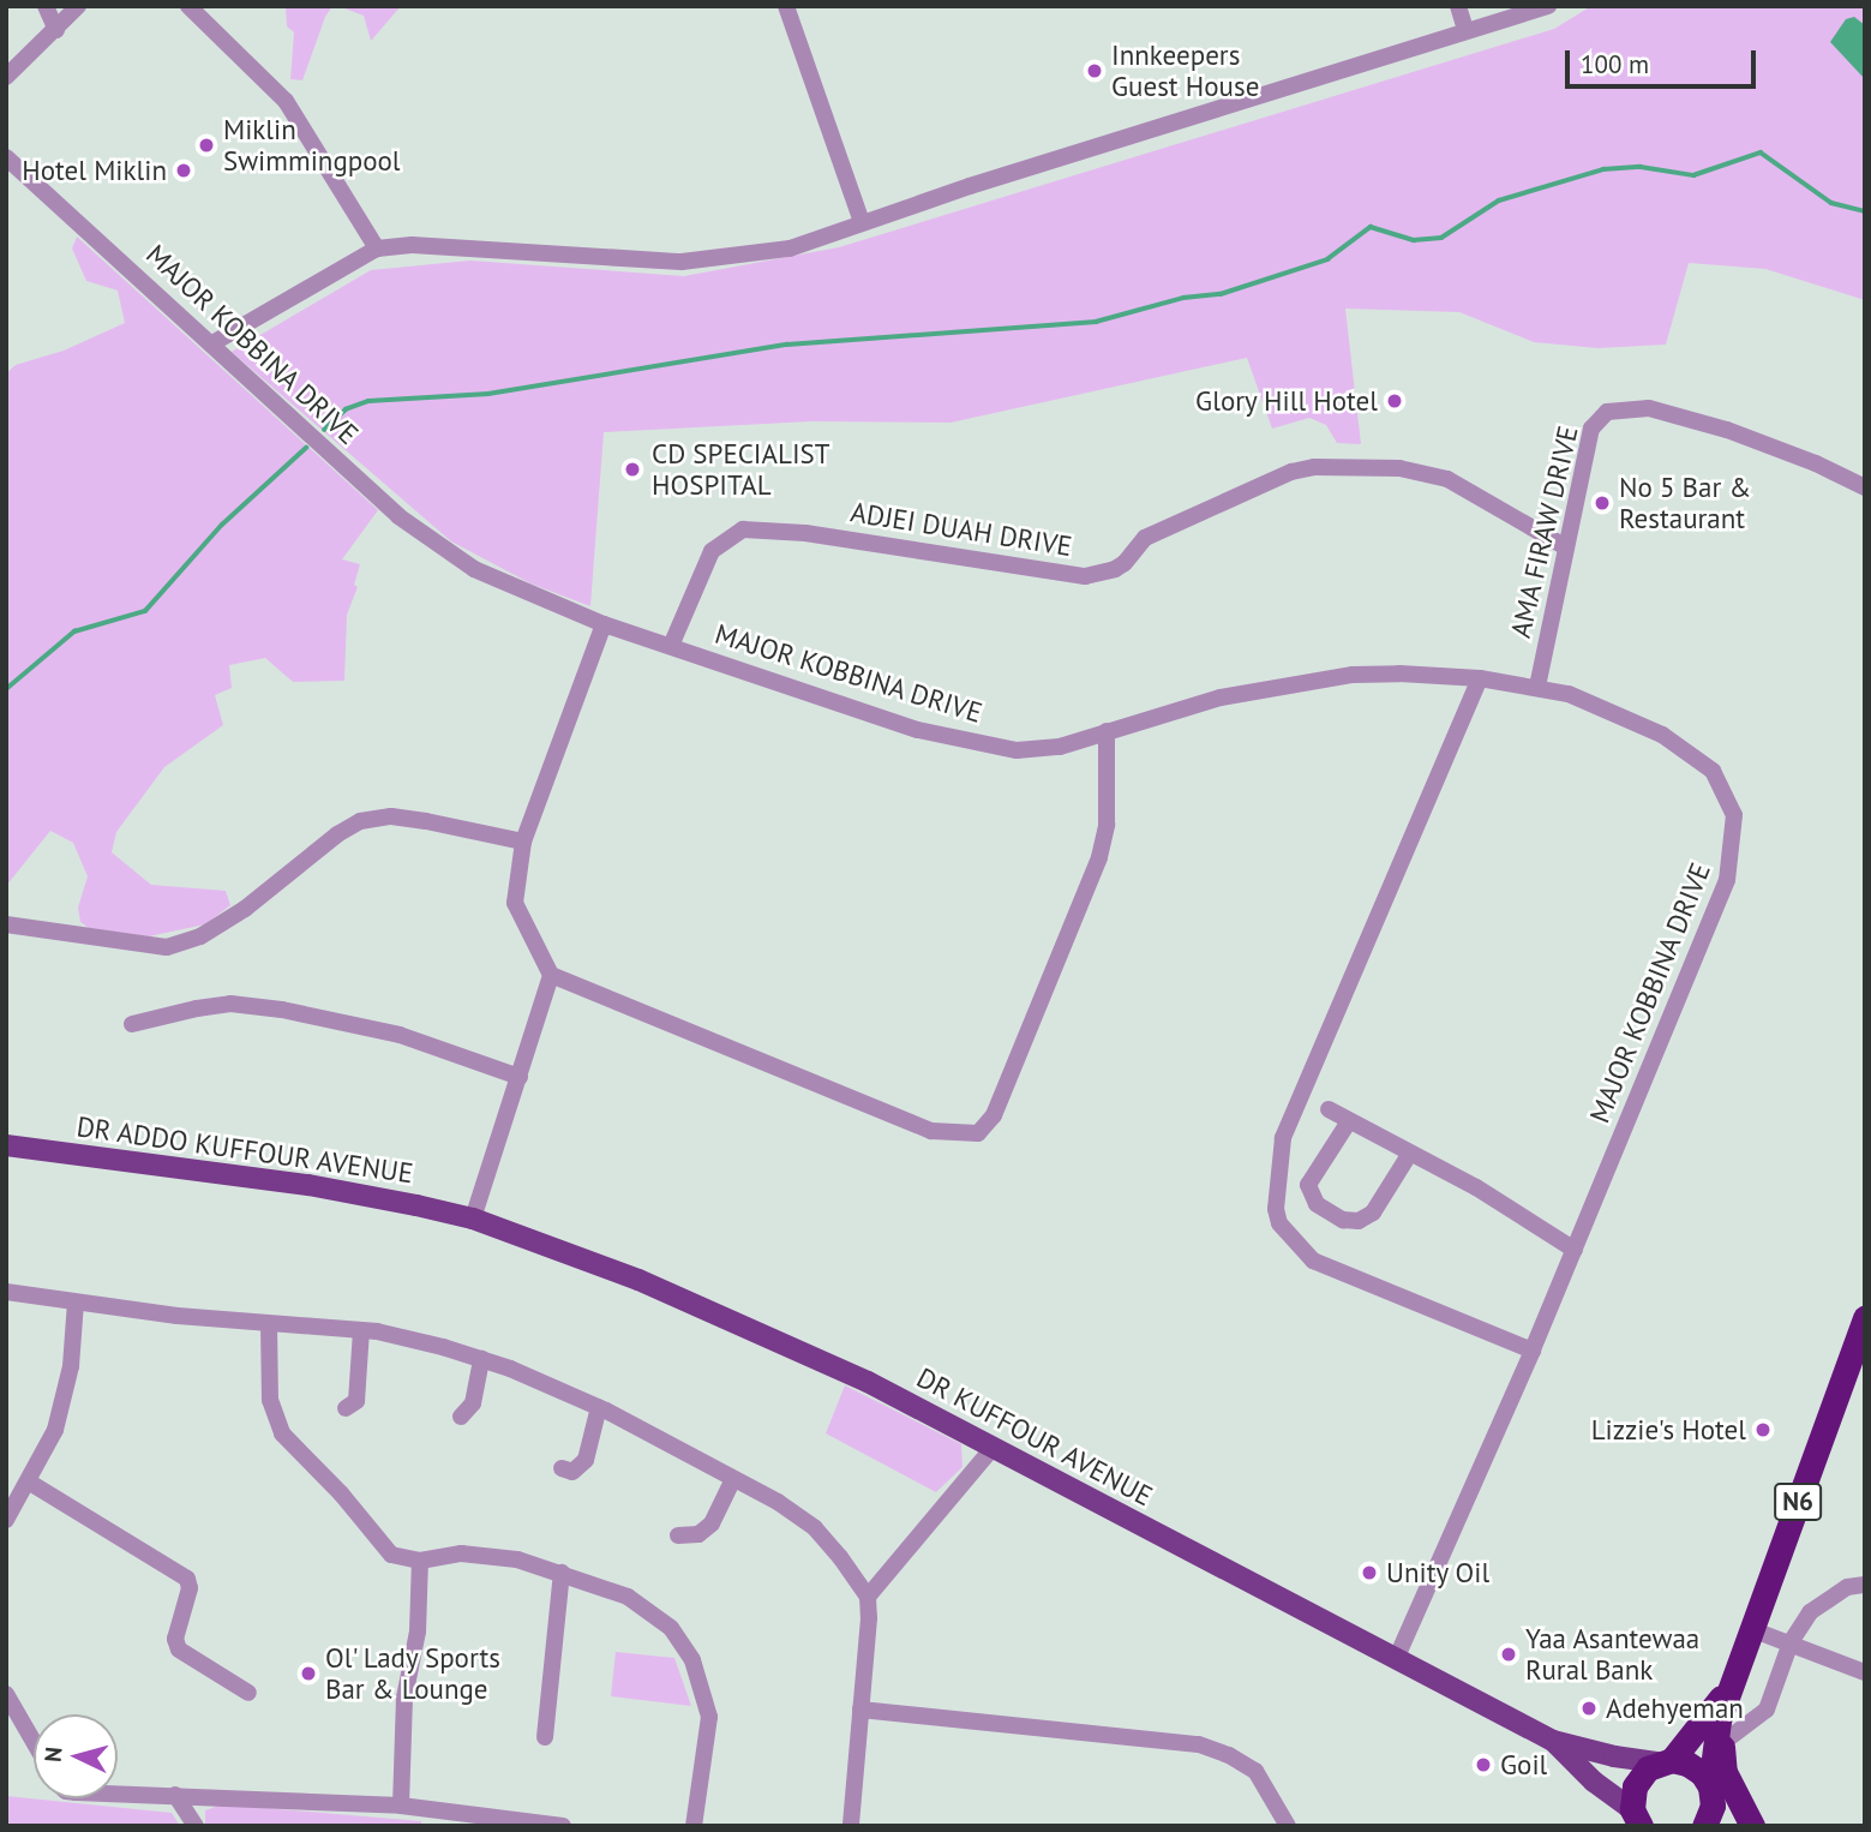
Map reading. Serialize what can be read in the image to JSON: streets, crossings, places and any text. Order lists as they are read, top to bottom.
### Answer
{
  "streets": {
    "highway": ["N6"],
    "main road": ["DR ADDO KUFFOUR AVENUE", "DR KUFFOUR AVENUE"],
    "street": ["MAJOR KOBBINA DRIVE", "ADJEI DUAH DRIVE", "AMA FIRAW DRIVE"]
  },
  "crossings": [
    ["MAJOR KOBBINA DRIVE", "ADJEI DUAH DRIVE"],
    ["MAJOR KOBBINA DRIVE", "AMA FIRAW DRIVE"],
    ["MAJOR KOBBINA DRIVE", "DR KUFFOUR AVENUE"],
    ["ADJEI DUAH DRIVE", "AMA FIRAW DRIVE"],
    ["DR ADDO KUFFOUR AVENUE", "DR KUFFOUR AVENUE"]
  ],
  "places": [
    "Innkeepers Guest House",
    "Miklin Swimmingpool",
    "Hotel Miklin",
    "Glory Hill Hotel",
    "CD SPECIALIST HOSPITAL",
    "No 5 Bar & Restaurant",
    "Lizzie's Hotel",
    "Unity Oil",
    "Yaa Asantewaa Rural Bank",
    "Ol' Lady Sports Bar & Lounge",
    "Adehyeman",
    "Goil"
  ],
  "scale_bar": "100 m",
  "north": "left"
}
